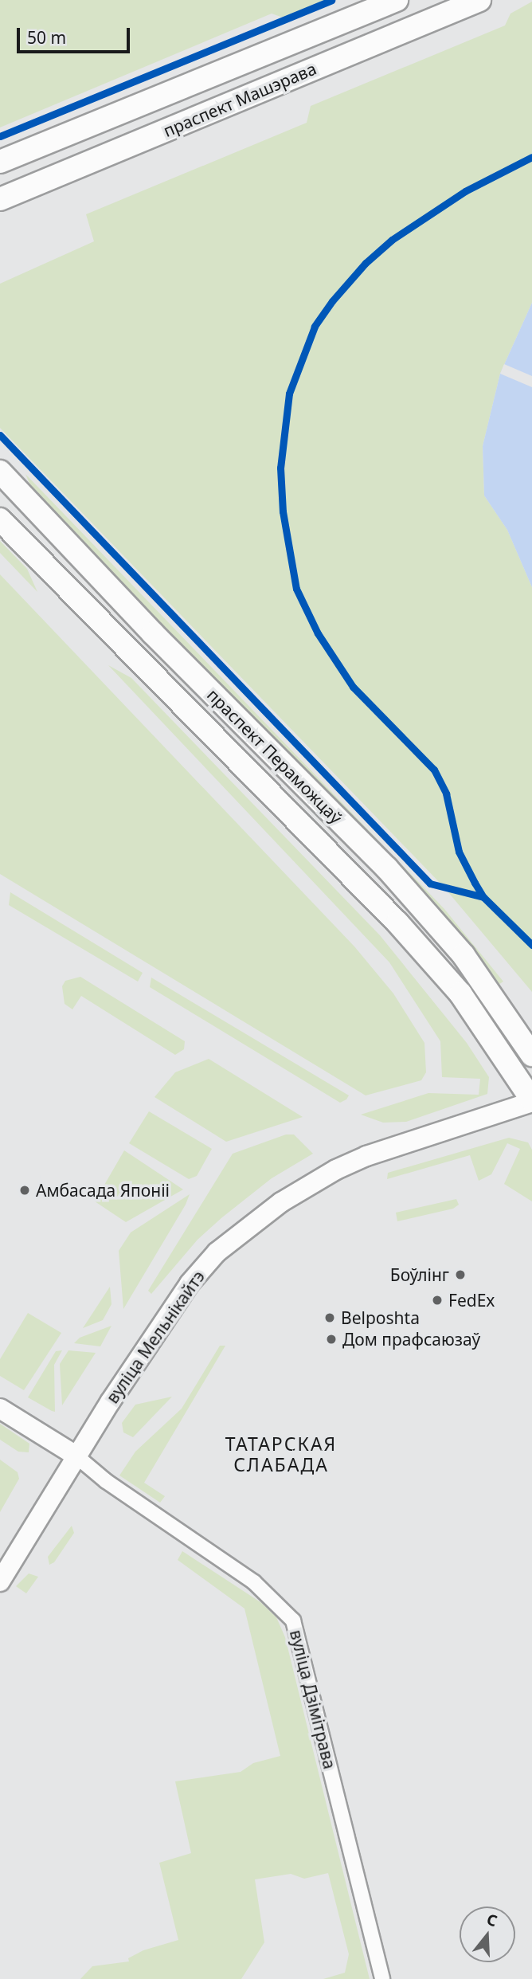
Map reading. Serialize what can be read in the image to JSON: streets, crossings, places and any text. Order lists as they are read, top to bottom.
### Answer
{
  "streets": {
    "main road": ["праспект Машэрава", "праспект Пераможцаў", "вуліца Мельнікайтэ"],
    "street": ["вуліца Дзімітрава"]
  },
  "crossings": [
    ["праспект Пераможцаў", "вуліца Мельнікайтэ"],
    ["вуліца Мельнікайтэ", "вуліца Дзімітрава"]
  ],
  "districts": ["ТАТАРСКАЯ СЛАБАДА"],
  "places": [
    "Амбасада Японіі",
    "Боўлінг",
    "FedEx",
    "Belposhta",
    "Дом прафсаюзаў"
  ],
  "scale_bar": "50 m",
  "north": "top"
}
